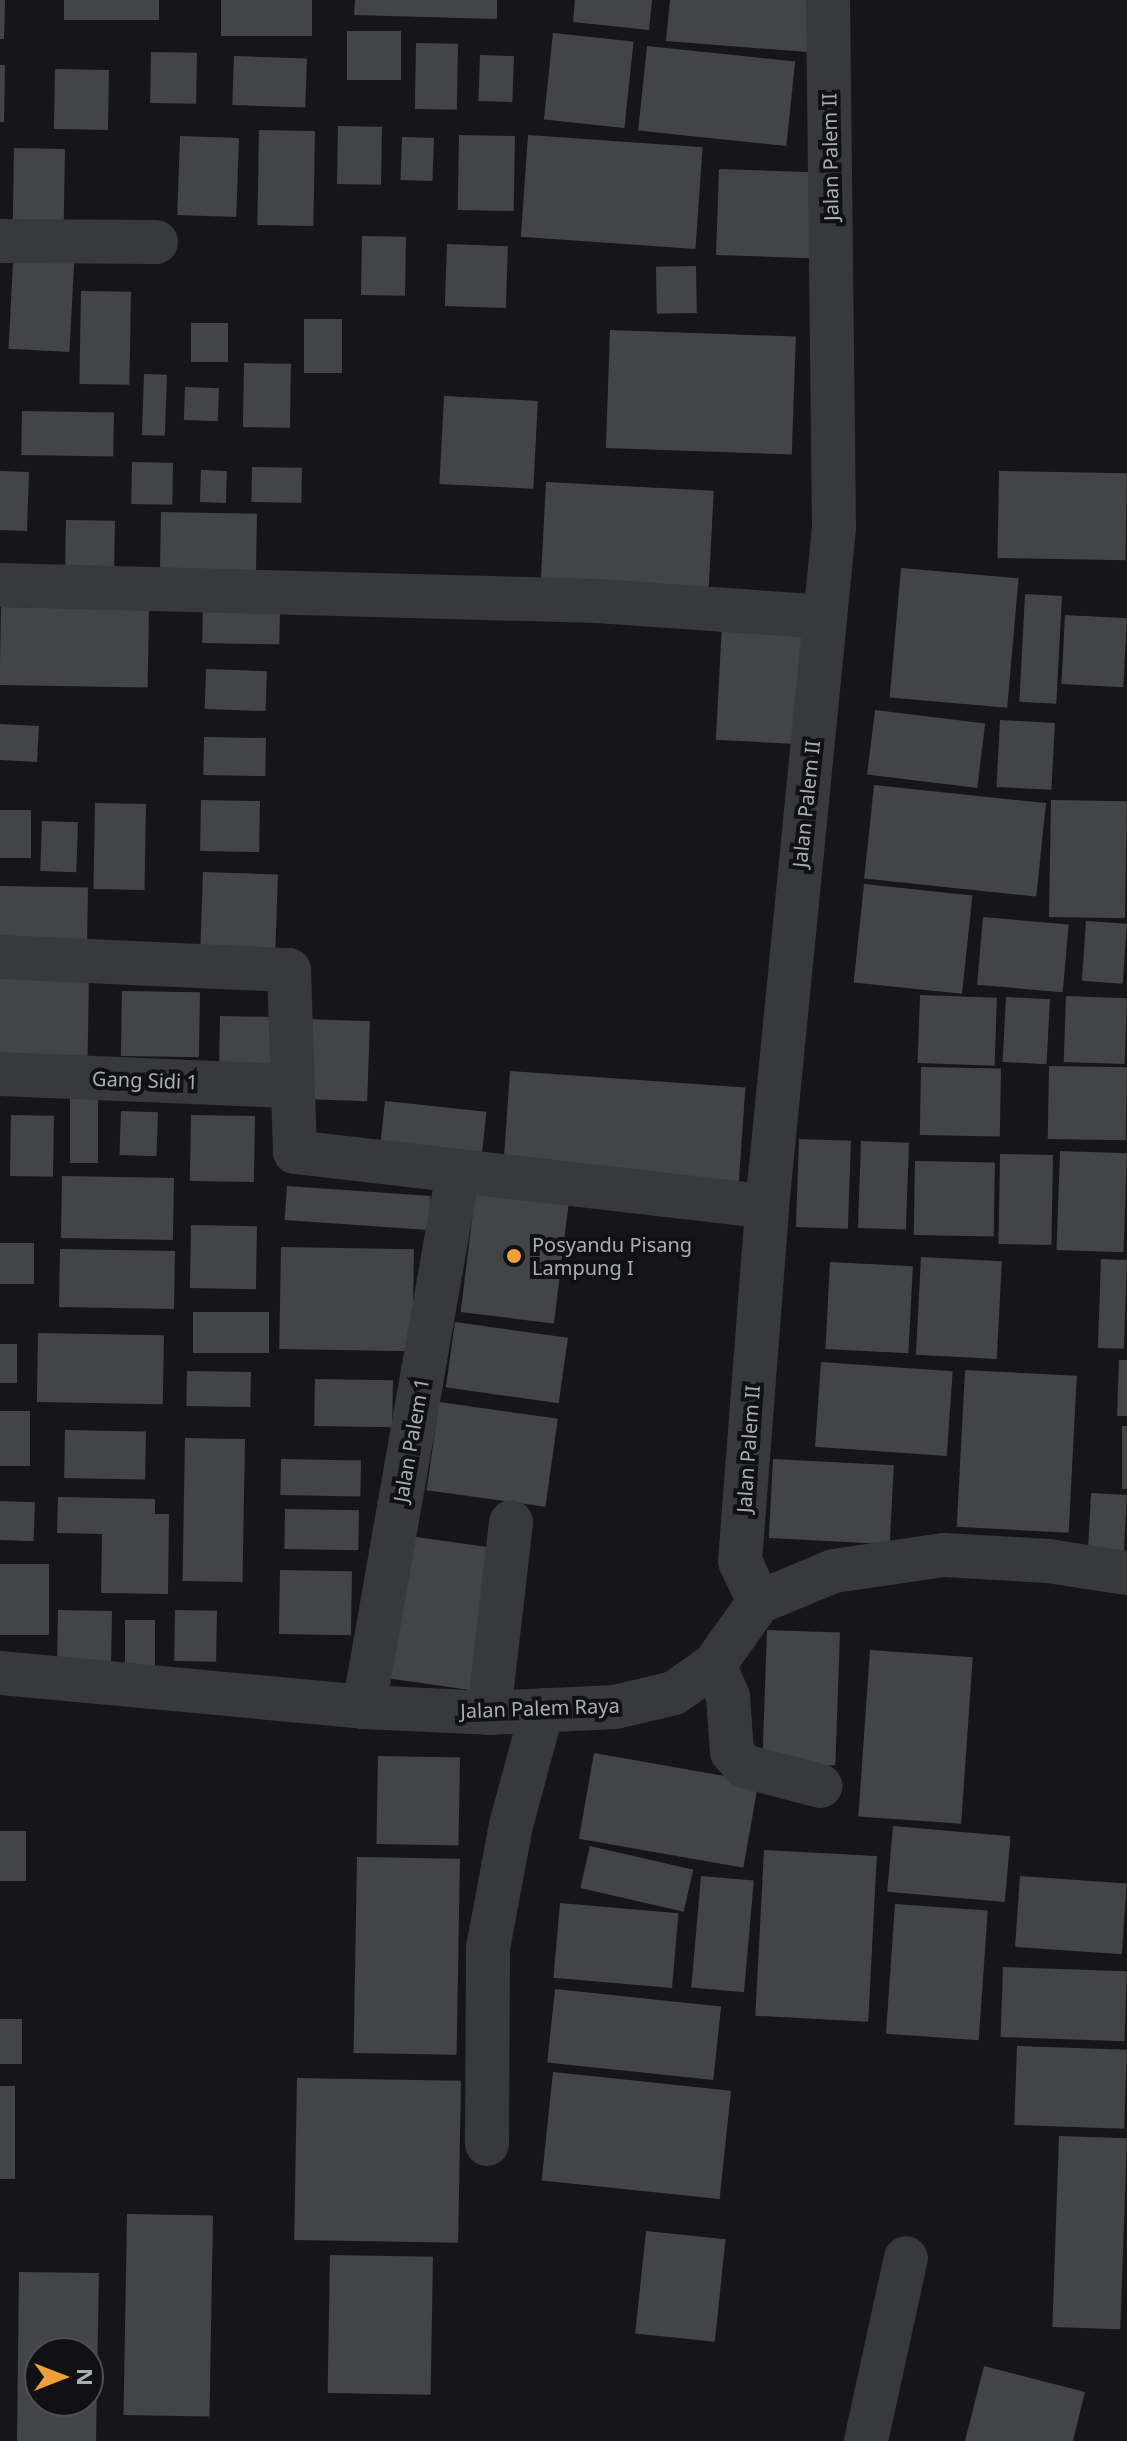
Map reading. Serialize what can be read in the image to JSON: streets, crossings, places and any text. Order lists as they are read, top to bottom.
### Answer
{
  "streets": {
    "street": [
      "Jalan Palem II",
      "Gang Sidi 1",
      "Jalan Palem 1",
      "Jalan Palem Raya"
    ]
  },
  "crossings": [
    ["Jalan Palem II", "Jalan Palem Raya"],
    ["Jalan Palem 1", "Jalan Palem Raya"]
  ],
  "places": ["Posyandu Pisang Lampung I"],
  "north": "right"
}
